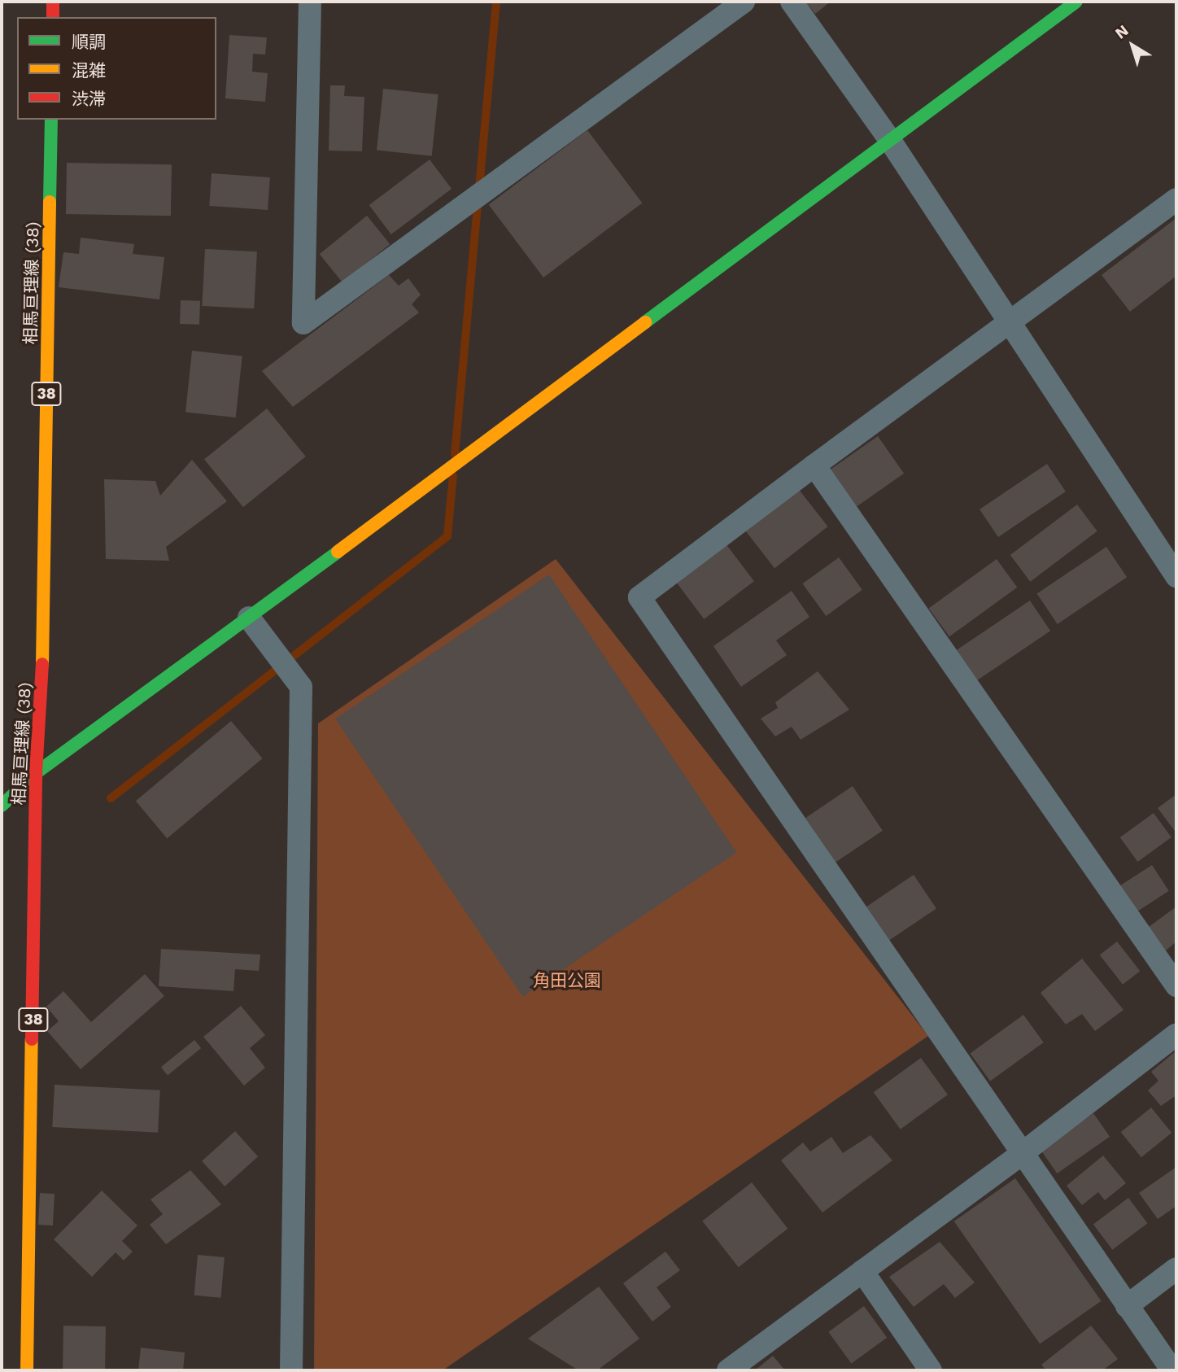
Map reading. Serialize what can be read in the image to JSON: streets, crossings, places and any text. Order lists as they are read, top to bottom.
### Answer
{
  "streets": {
    "street": ["相馬亘理線 (38)", "38"]
  },
  "parks": ["角田公園"],
  "legend": ["順調", "混雑", "渋滞"],
  "north": "top left"
}
